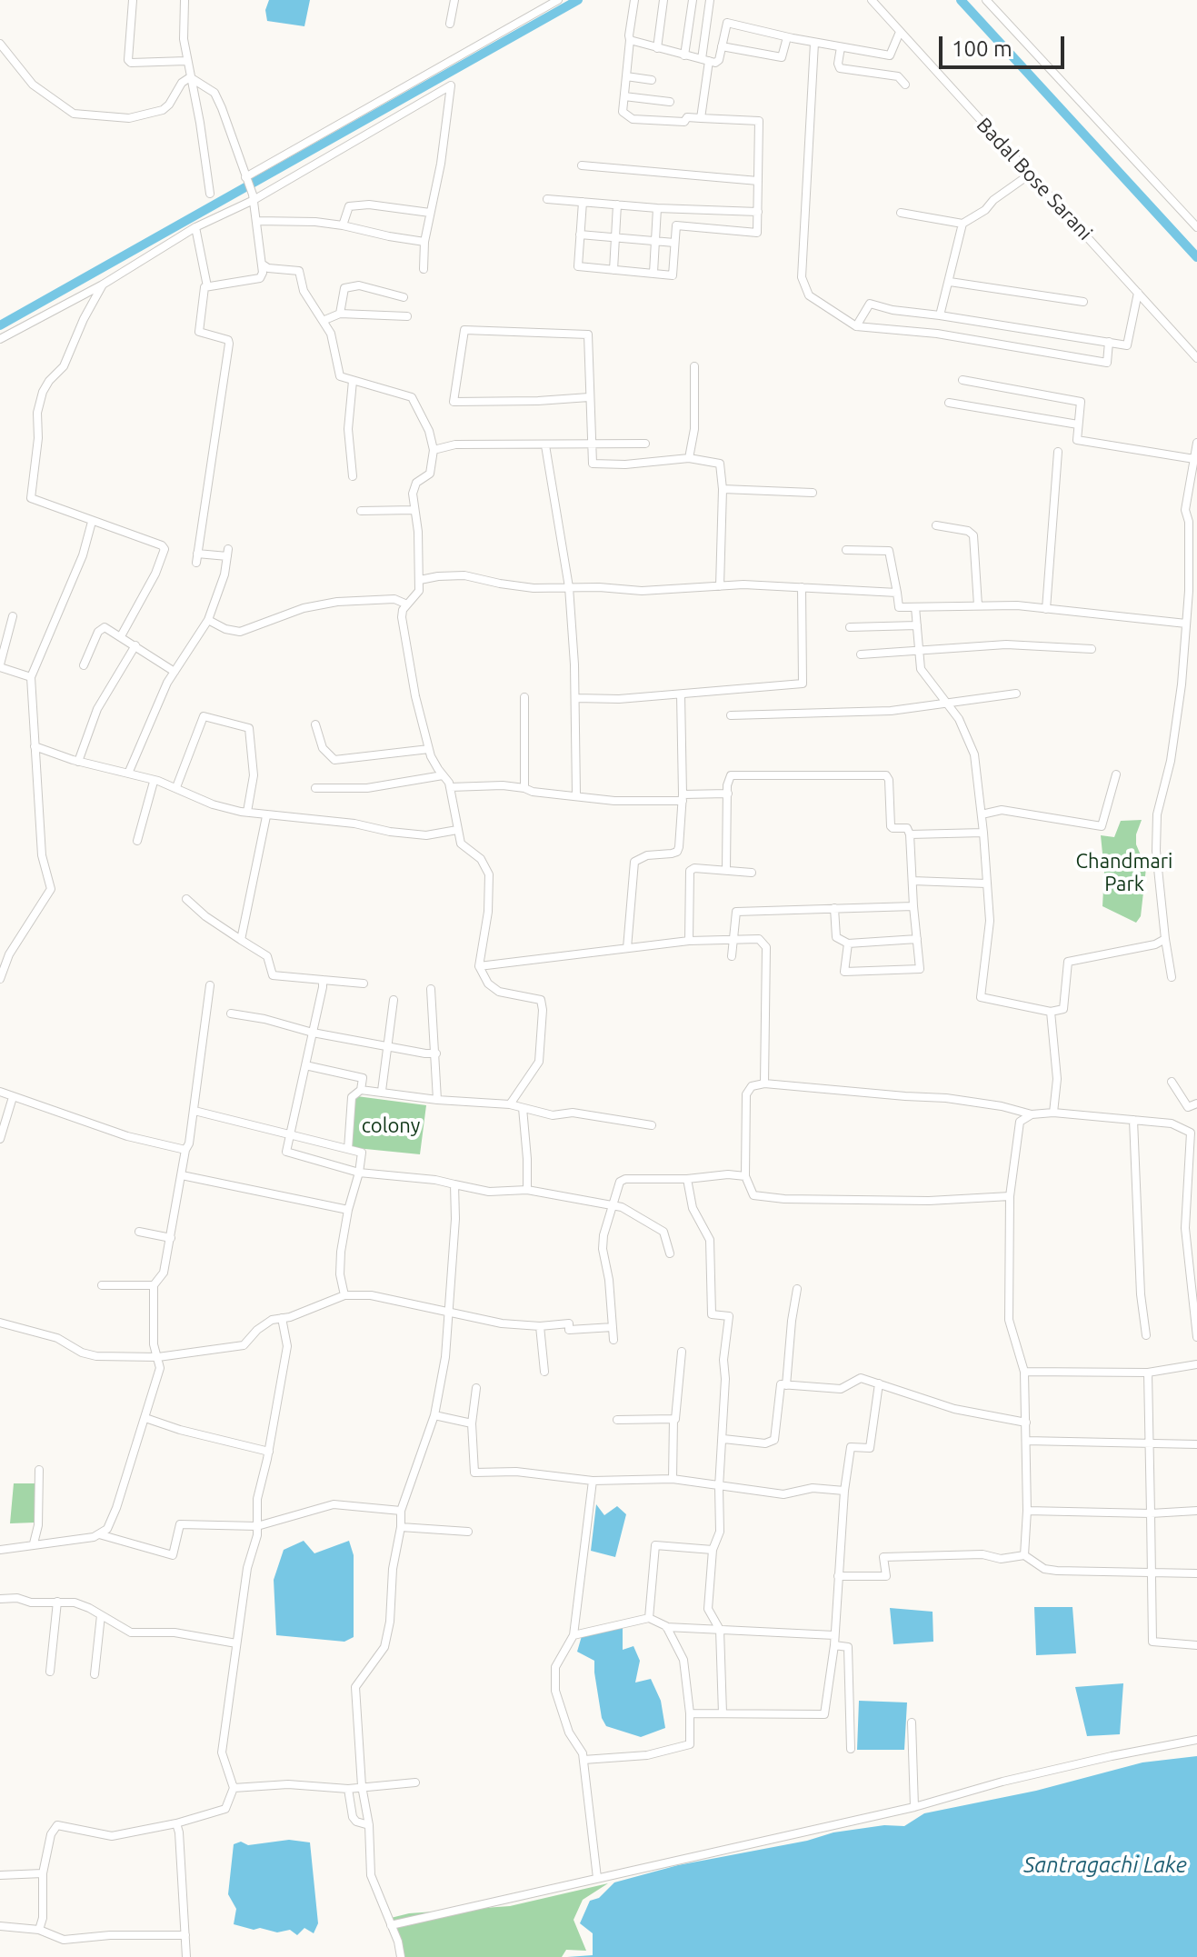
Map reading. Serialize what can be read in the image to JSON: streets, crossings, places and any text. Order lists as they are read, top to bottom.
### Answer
{
  "streets": {
    "street": ["Badal Bose Sarani"]
  },
  "water": ["Santragachi Lake"],
  "parks": ["Chandmari Park", "colony"],
  "scale_bar": "100 m"
}
